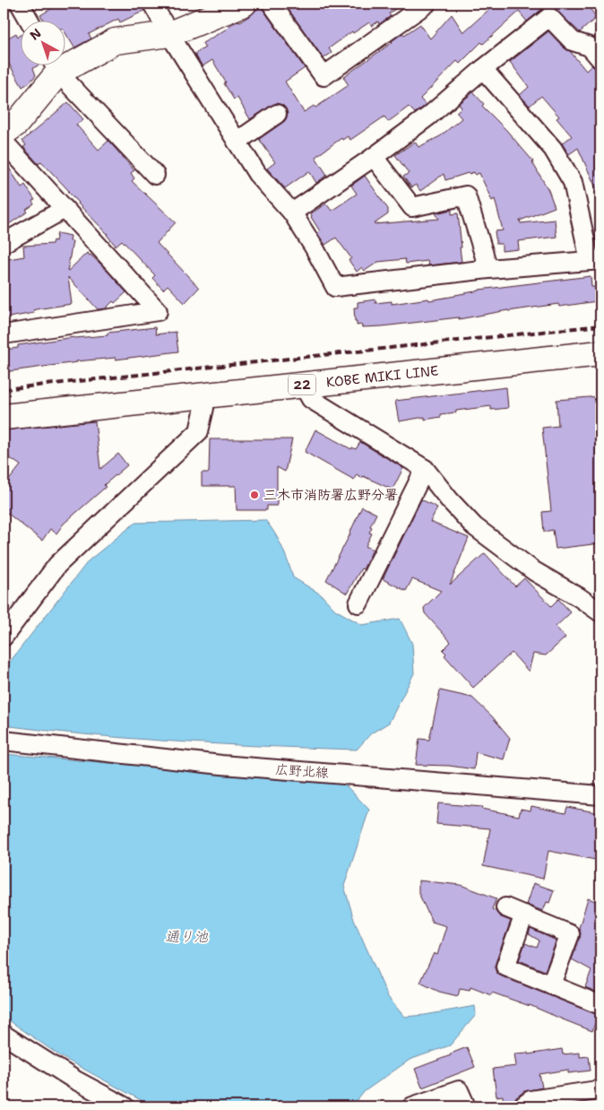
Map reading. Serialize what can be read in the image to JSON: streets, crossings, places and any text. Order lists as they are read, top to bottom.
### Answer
{
  "streets": {
    "main road": ["KOBE MIKI LINE", "22"],
    "street": ["広野北線"]
  },
  "water": ["通り池"],
  "places": ["三木市消防署広野分署"],
  "north": "top left"
}
